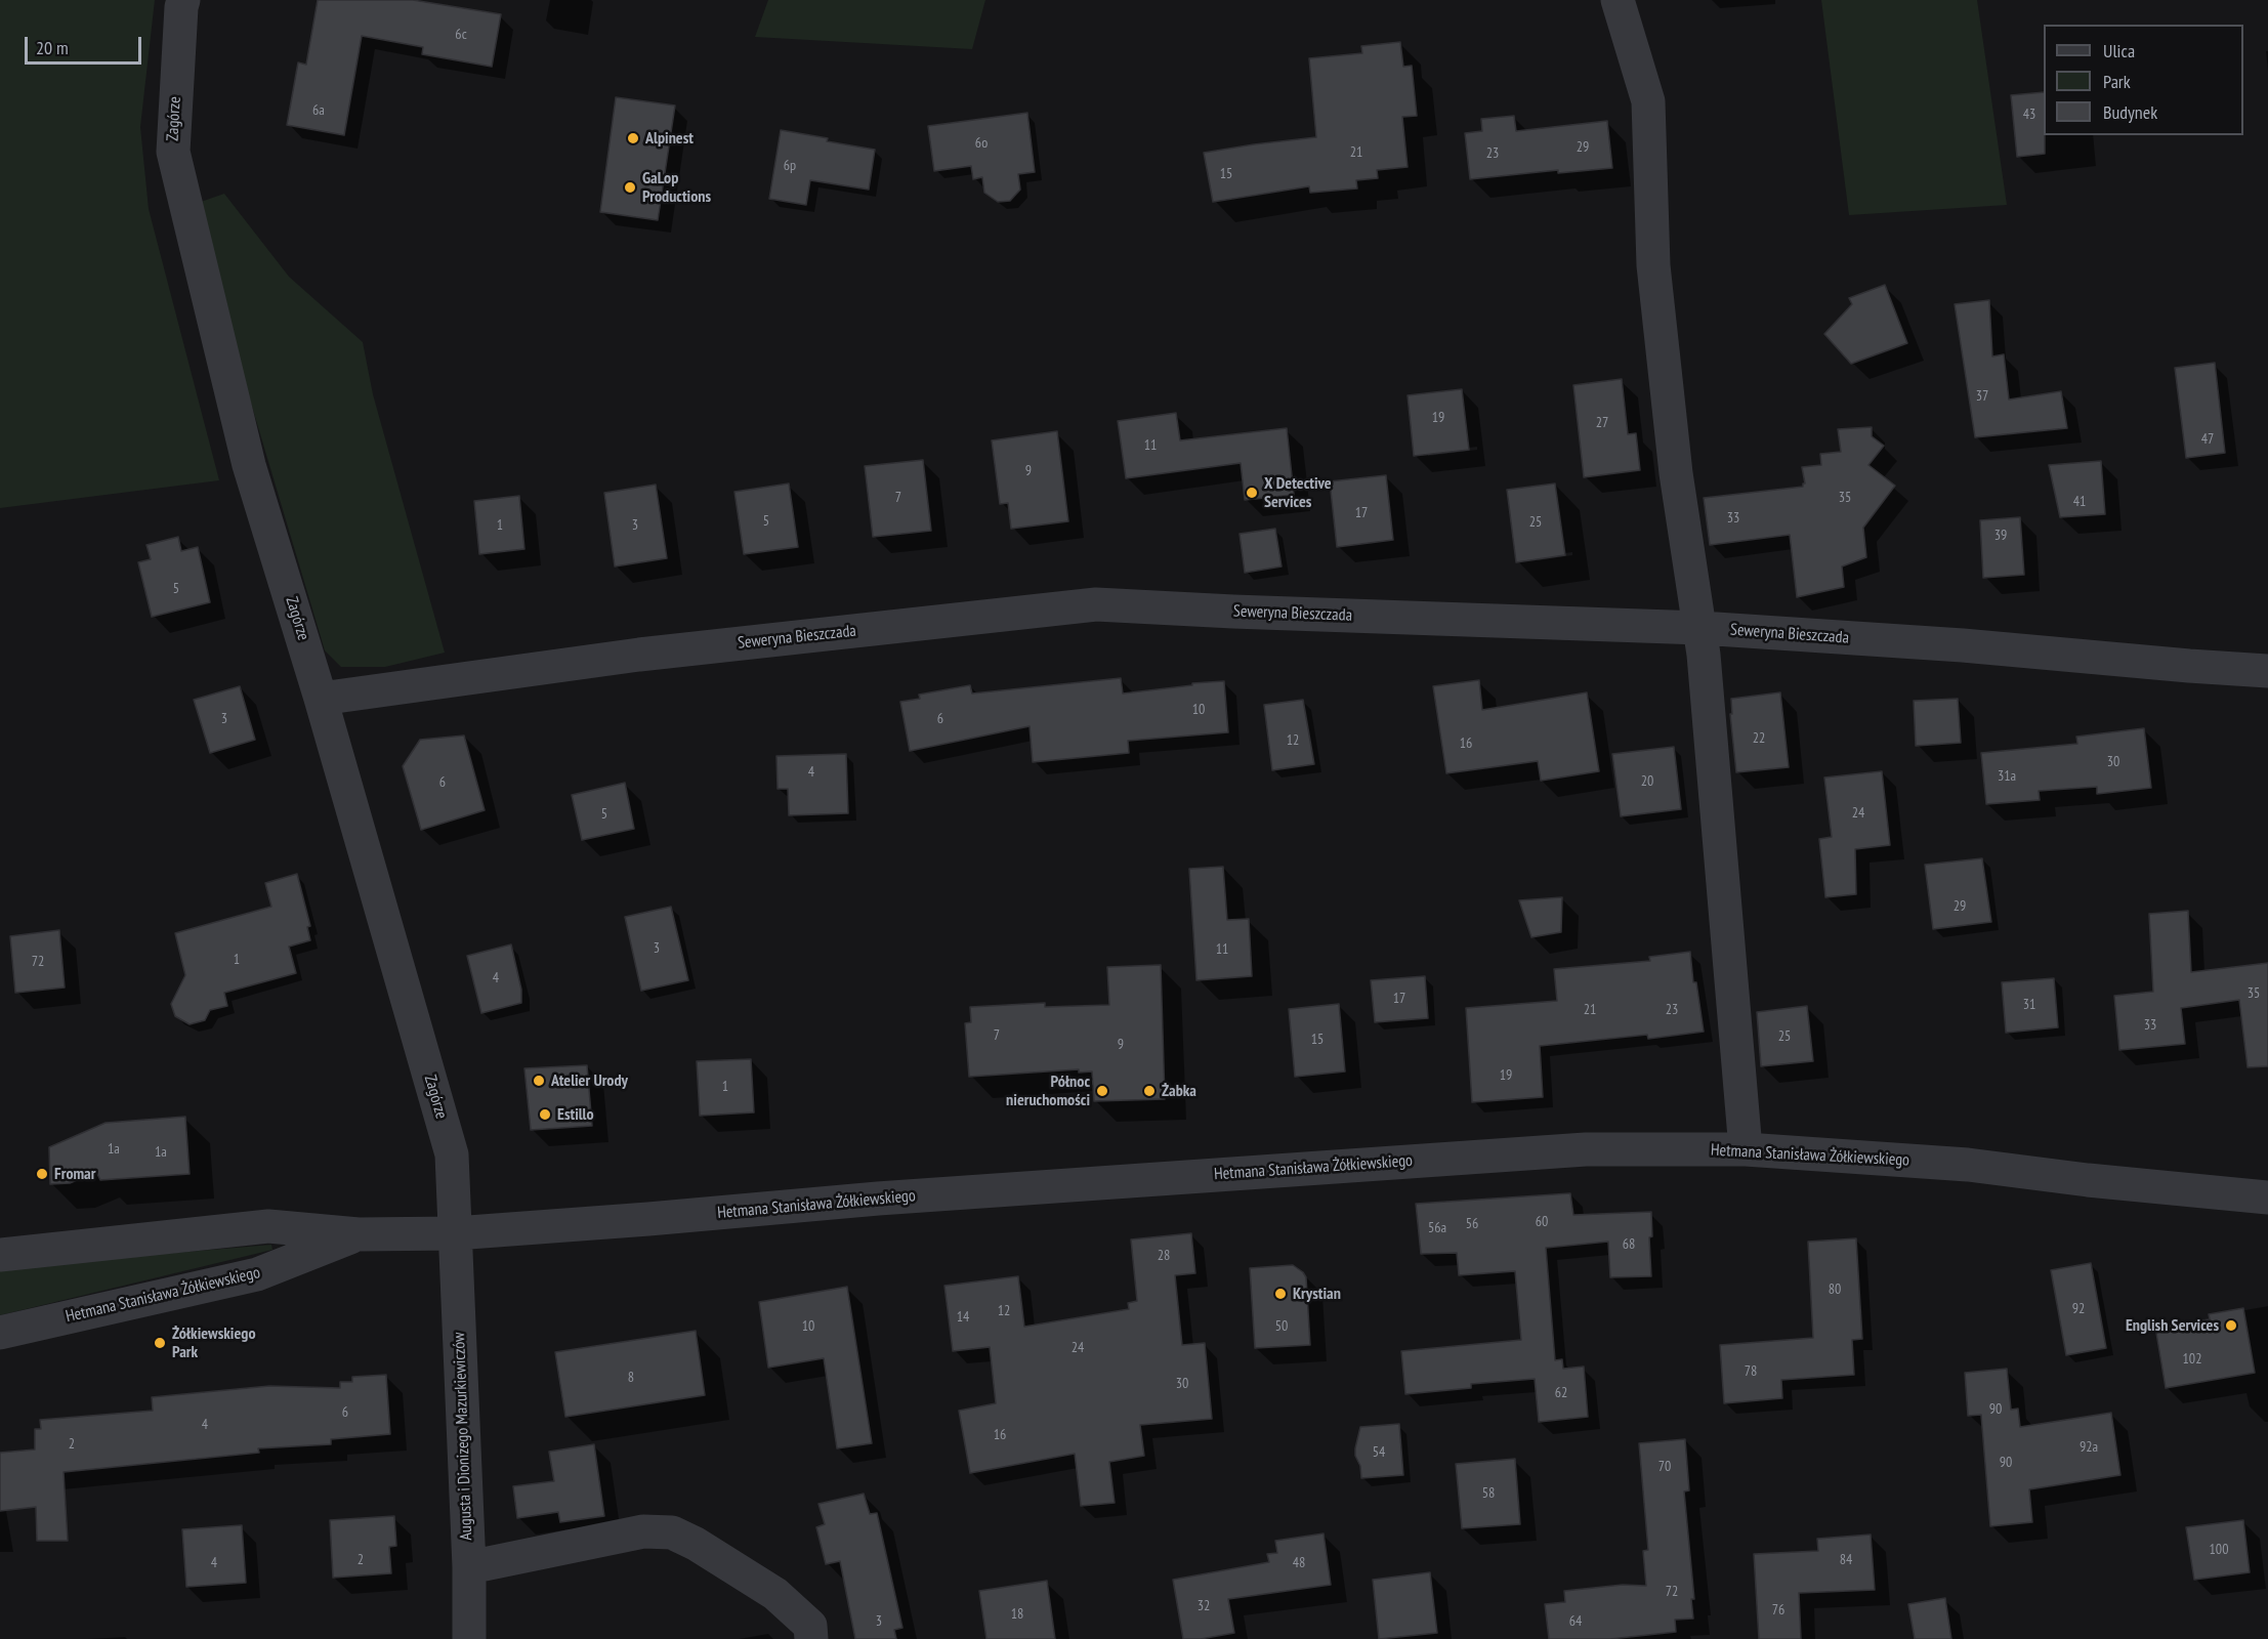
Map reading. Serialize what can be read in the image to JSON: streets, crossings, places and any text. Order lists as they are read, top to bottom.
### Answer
{
  "streets": {
    "street": [
      "Zagórze",
      "Seweryna Bieszczada",
      "Hetmana Stanisława Żółkiewskiego",
      "Augusta i Dionizego Mazurkiewiczów"
    ]
  },
  "crossings": [
    ["Zagórze", "Seweryna Bieszczada"],
    ["Zagórze", "Hetmana Stanisława Żółkiewskiego"],
    ["Zagórze", "Augusta i Dionizego Mazurkiewiczów"],
    ["Hetmana Stanisława Żółkiewskiego", "Augusta i Dionizego Mazurkiewiczów"]
  ],
  "places": [
    "Alpinest",
    "GaLop Productions",
    "X Detective Services",
    "Atelier Urody",
    "Północ nieruchomości",
    "Żabka",
    "Estillo",
    "Fromar",
    "Krystian",
    "English Services",
    "Żółkiewskiego Park"
  ],
  "house_numbers": [
    "6c",
    "6a",
    "43",
    "6o",
    "29",
    "21",
    "23",
    "6p",
    "15",
    "37",
    "19",
    "27",
    "47",
    "11",
    "9",
    "7",
    "35",
    "41",
    "17",
    "33",
    "5",
    "25",
    "1",
    "3",
    "39",
    "5",
    "10",
    "3",
    "6",
    "22",
    "12",
    "16",
    "30",
    "4",
    "31a",
    "20",
    "6",
    "24",
    "5",
    "29",
    "3",
    "11",
    "1",
    "72",
    "4",
    "35",
    "17",
    "31",
    "21",
    "23",
    "33",
    "7",
    "25",
    "15",
    "9",
    "19",
    "1",
    "1a",
    "1a",
    "60",
    "56",
    "56a",
    "68",
    "28",
    "80",
    "92",
    "12",
    "14",
    "10",
    "50",
    "24",
    "102",
    "78",
    "8",
    "30",
    "62",
    "90",
    "6",
    "4",
    "16",
    "2",
    "92a",
    "54",
    "90",
    "70",
    "58",
    "100",
    "2",
    "84",
    "4",
    "48",
    "72",
    "32",
    "76",
    "18",
    "3",
    "64"
  ],
  "legend": ["Ulica", "Park", "Budynek"],
  "scale_bar": "20 m"
}
